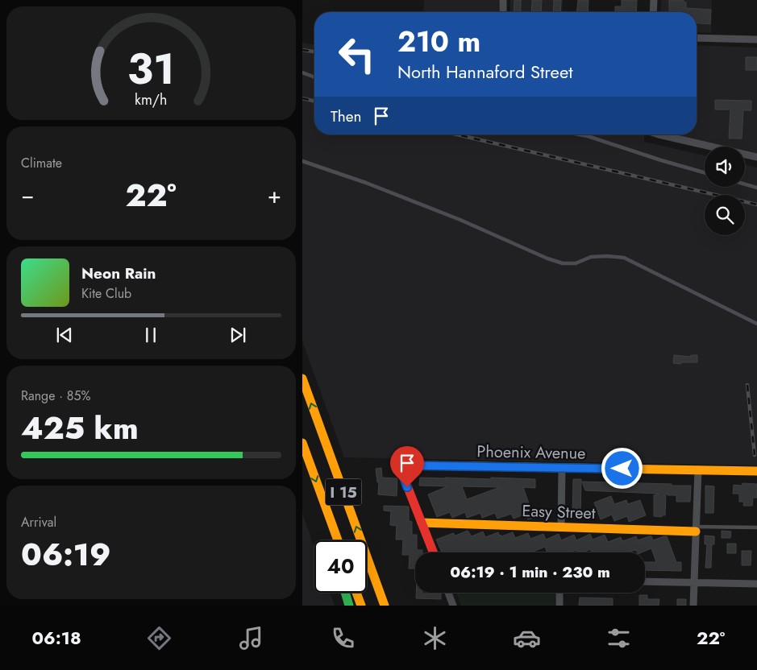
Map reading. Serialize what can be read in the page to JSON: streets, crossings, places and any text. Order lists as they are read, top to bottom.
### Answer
{
  "streets": {
    "main road": ["Phoenix Avenue", "I 15", "Easy Street"]
  },
  "crossings": [
    ["Phoenix Avenue", "Easy Street"]
  ],
  "page": {
    "turn": ["210 m", "North Hannaford Street"],
    "then": "Then",
    "tile": [
      "Climate",
      ["Range · 85%", "425 km"],
      ["Arrival", "06:19"]
    ],
    "heat": ["−", "22°", "+"],
    "song": ["Neon Rain", "Kite Club"],
    "limit": "40",
    "trip": "06:19 · 1 min · 230 m",
    "tabs": ["06:18", "22°"],
    "gauge": ["31", "km/h"]
  }
}
